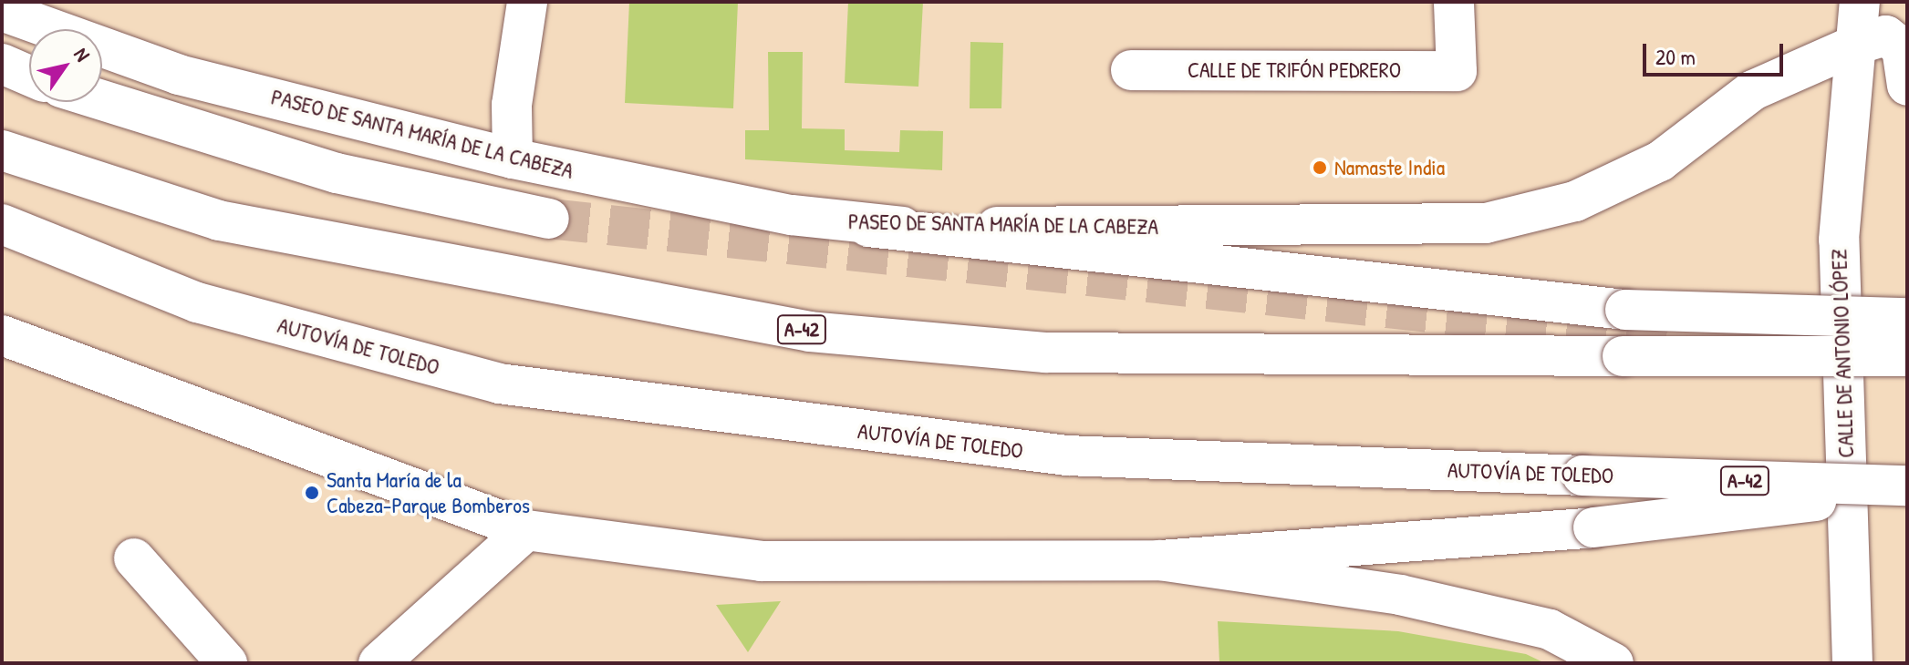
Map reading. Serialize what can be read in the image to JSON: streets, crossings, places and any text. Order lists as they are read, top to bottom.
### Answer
{
  "streets": {
    "main road": [
      "CALLE DE TRIFÓN PEDRERO",
      "PASEO DE SANTA MARÍA DE LA CABEZA",
      "A-42",
      "AUTOVÍA DE TOLEDO",
      "CALLE DE ANTONIO LÓPEZ"
    ]
  },
  "crossings": [
    ["PASEO DE SANTA MARÍA DE LA CABEZA", "CALLE DE ANTONIO LÓPEZ"]
  ],
  "places": ["Namaste India", "Santa María de la Cabeza-Parque Bomberos"],
  "scale_bar": "20 m",
  "north": "top right"
}
